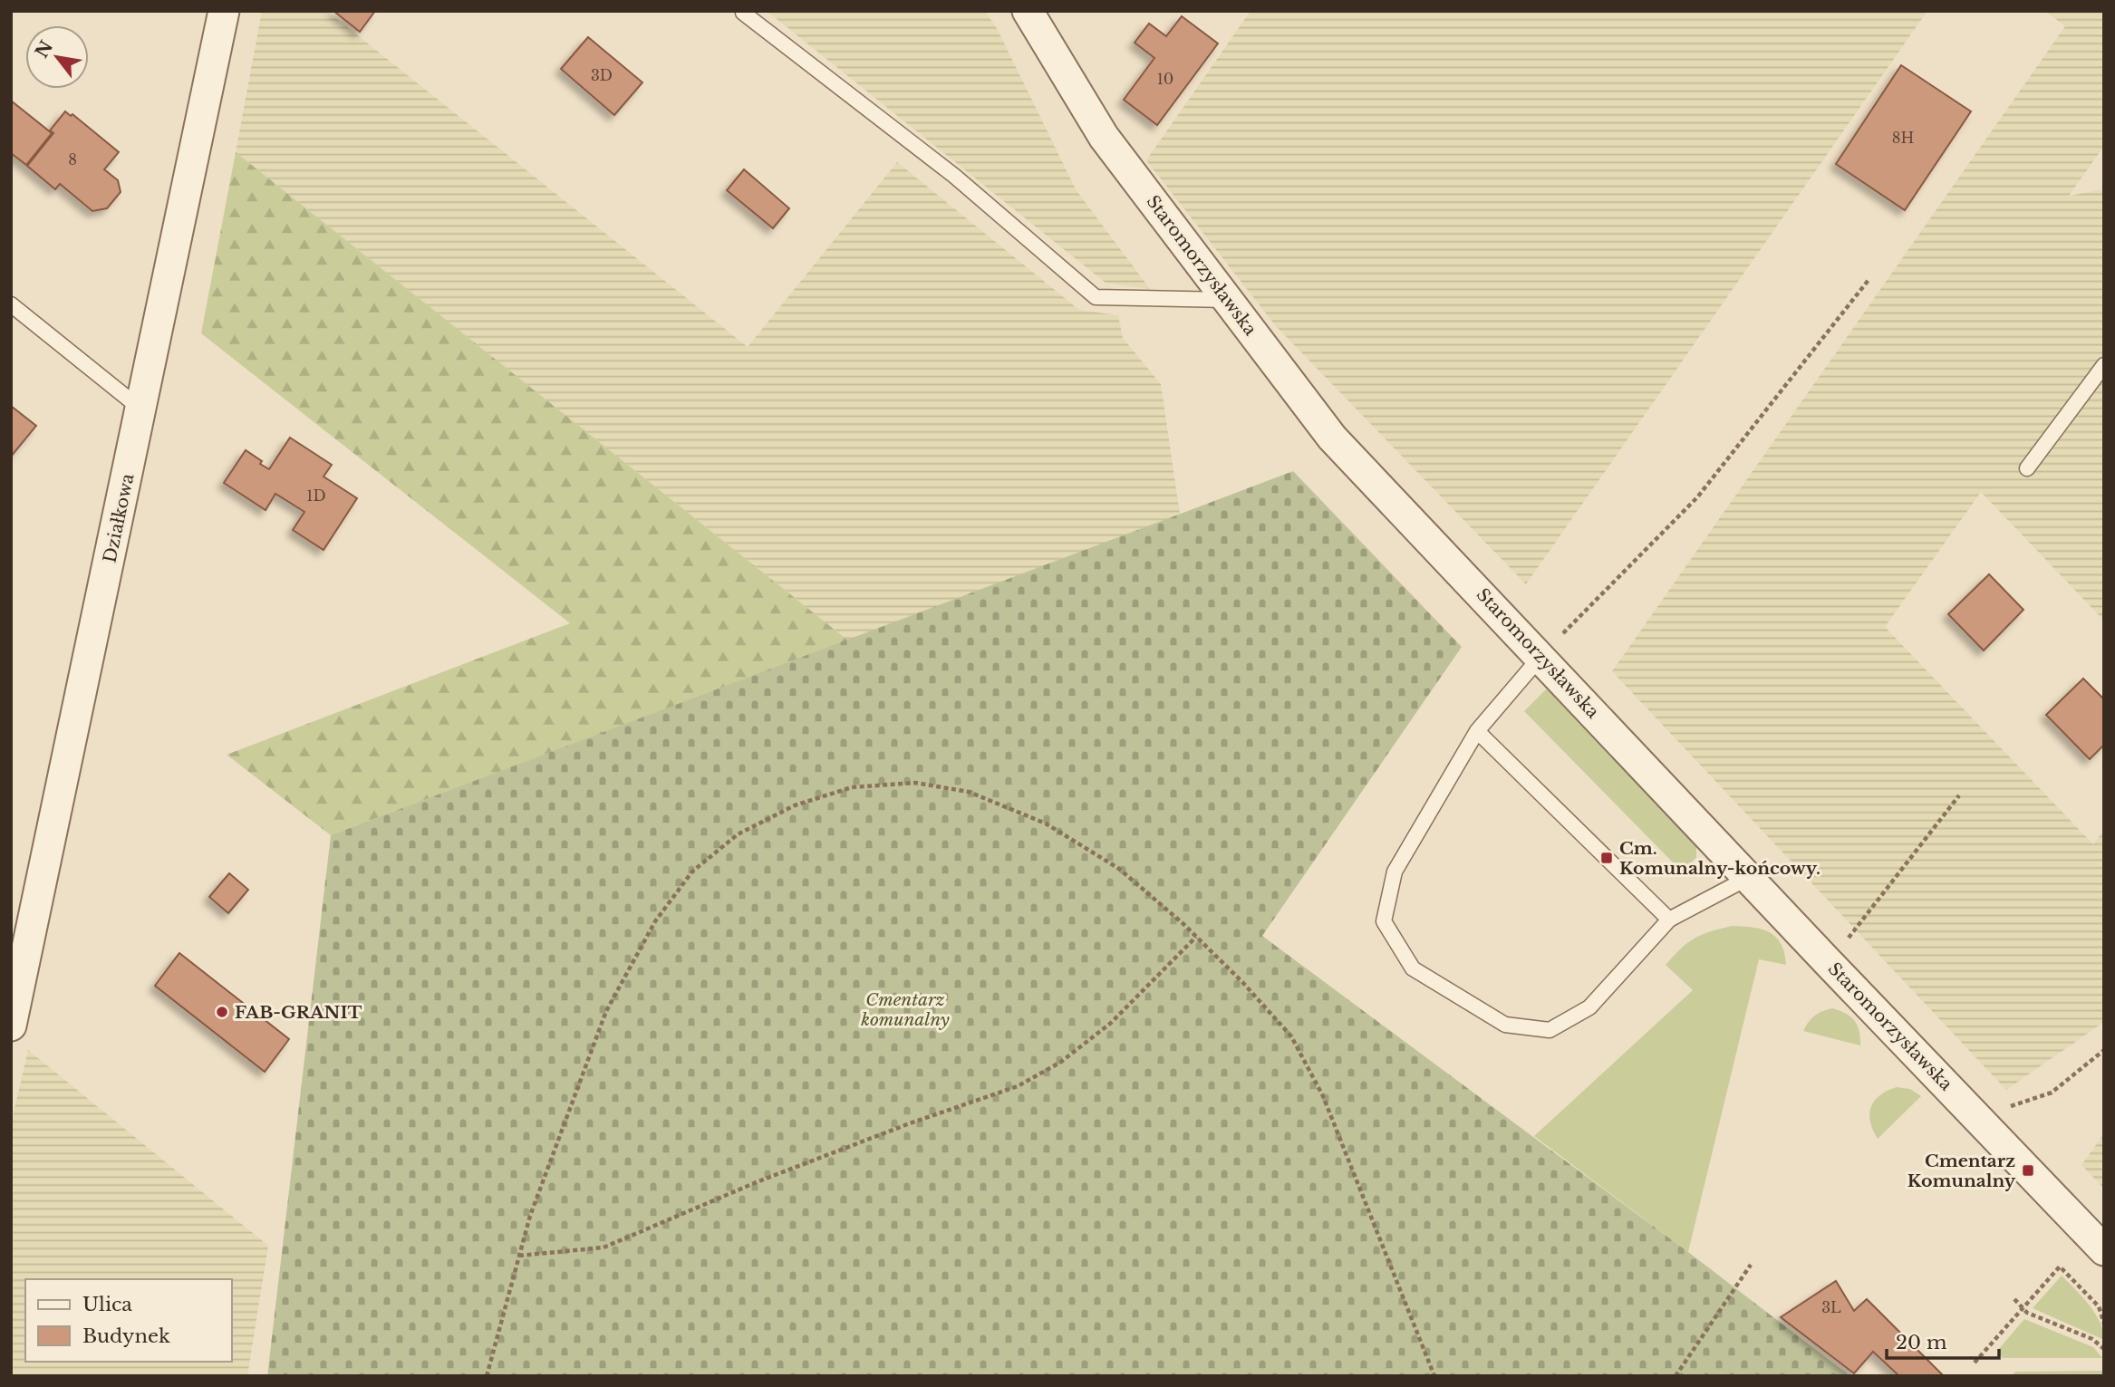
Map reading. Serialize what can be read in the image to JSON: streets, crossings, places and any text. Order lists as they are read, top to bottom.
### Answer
{
  "streets": {
    "street": ["Staromorzysławska", "Działkowa"]
  },
  "parks": ["Cmentarz komunalny"],
  "places": {
    "transit": ["Cm. Komunalny-końcowy.", "Cmentarz Komunalny"],
    "other": ["FAB-GRANIT"]
  },
  "house_numbers": [
    "3D",
    "10",
    "8H",
    "8",
    "1D",
    "3L"
  ],
  "legend": ["Ulica", "Budynek"],
  "scale_bar": "20 m",
  "north": "top left"
}
